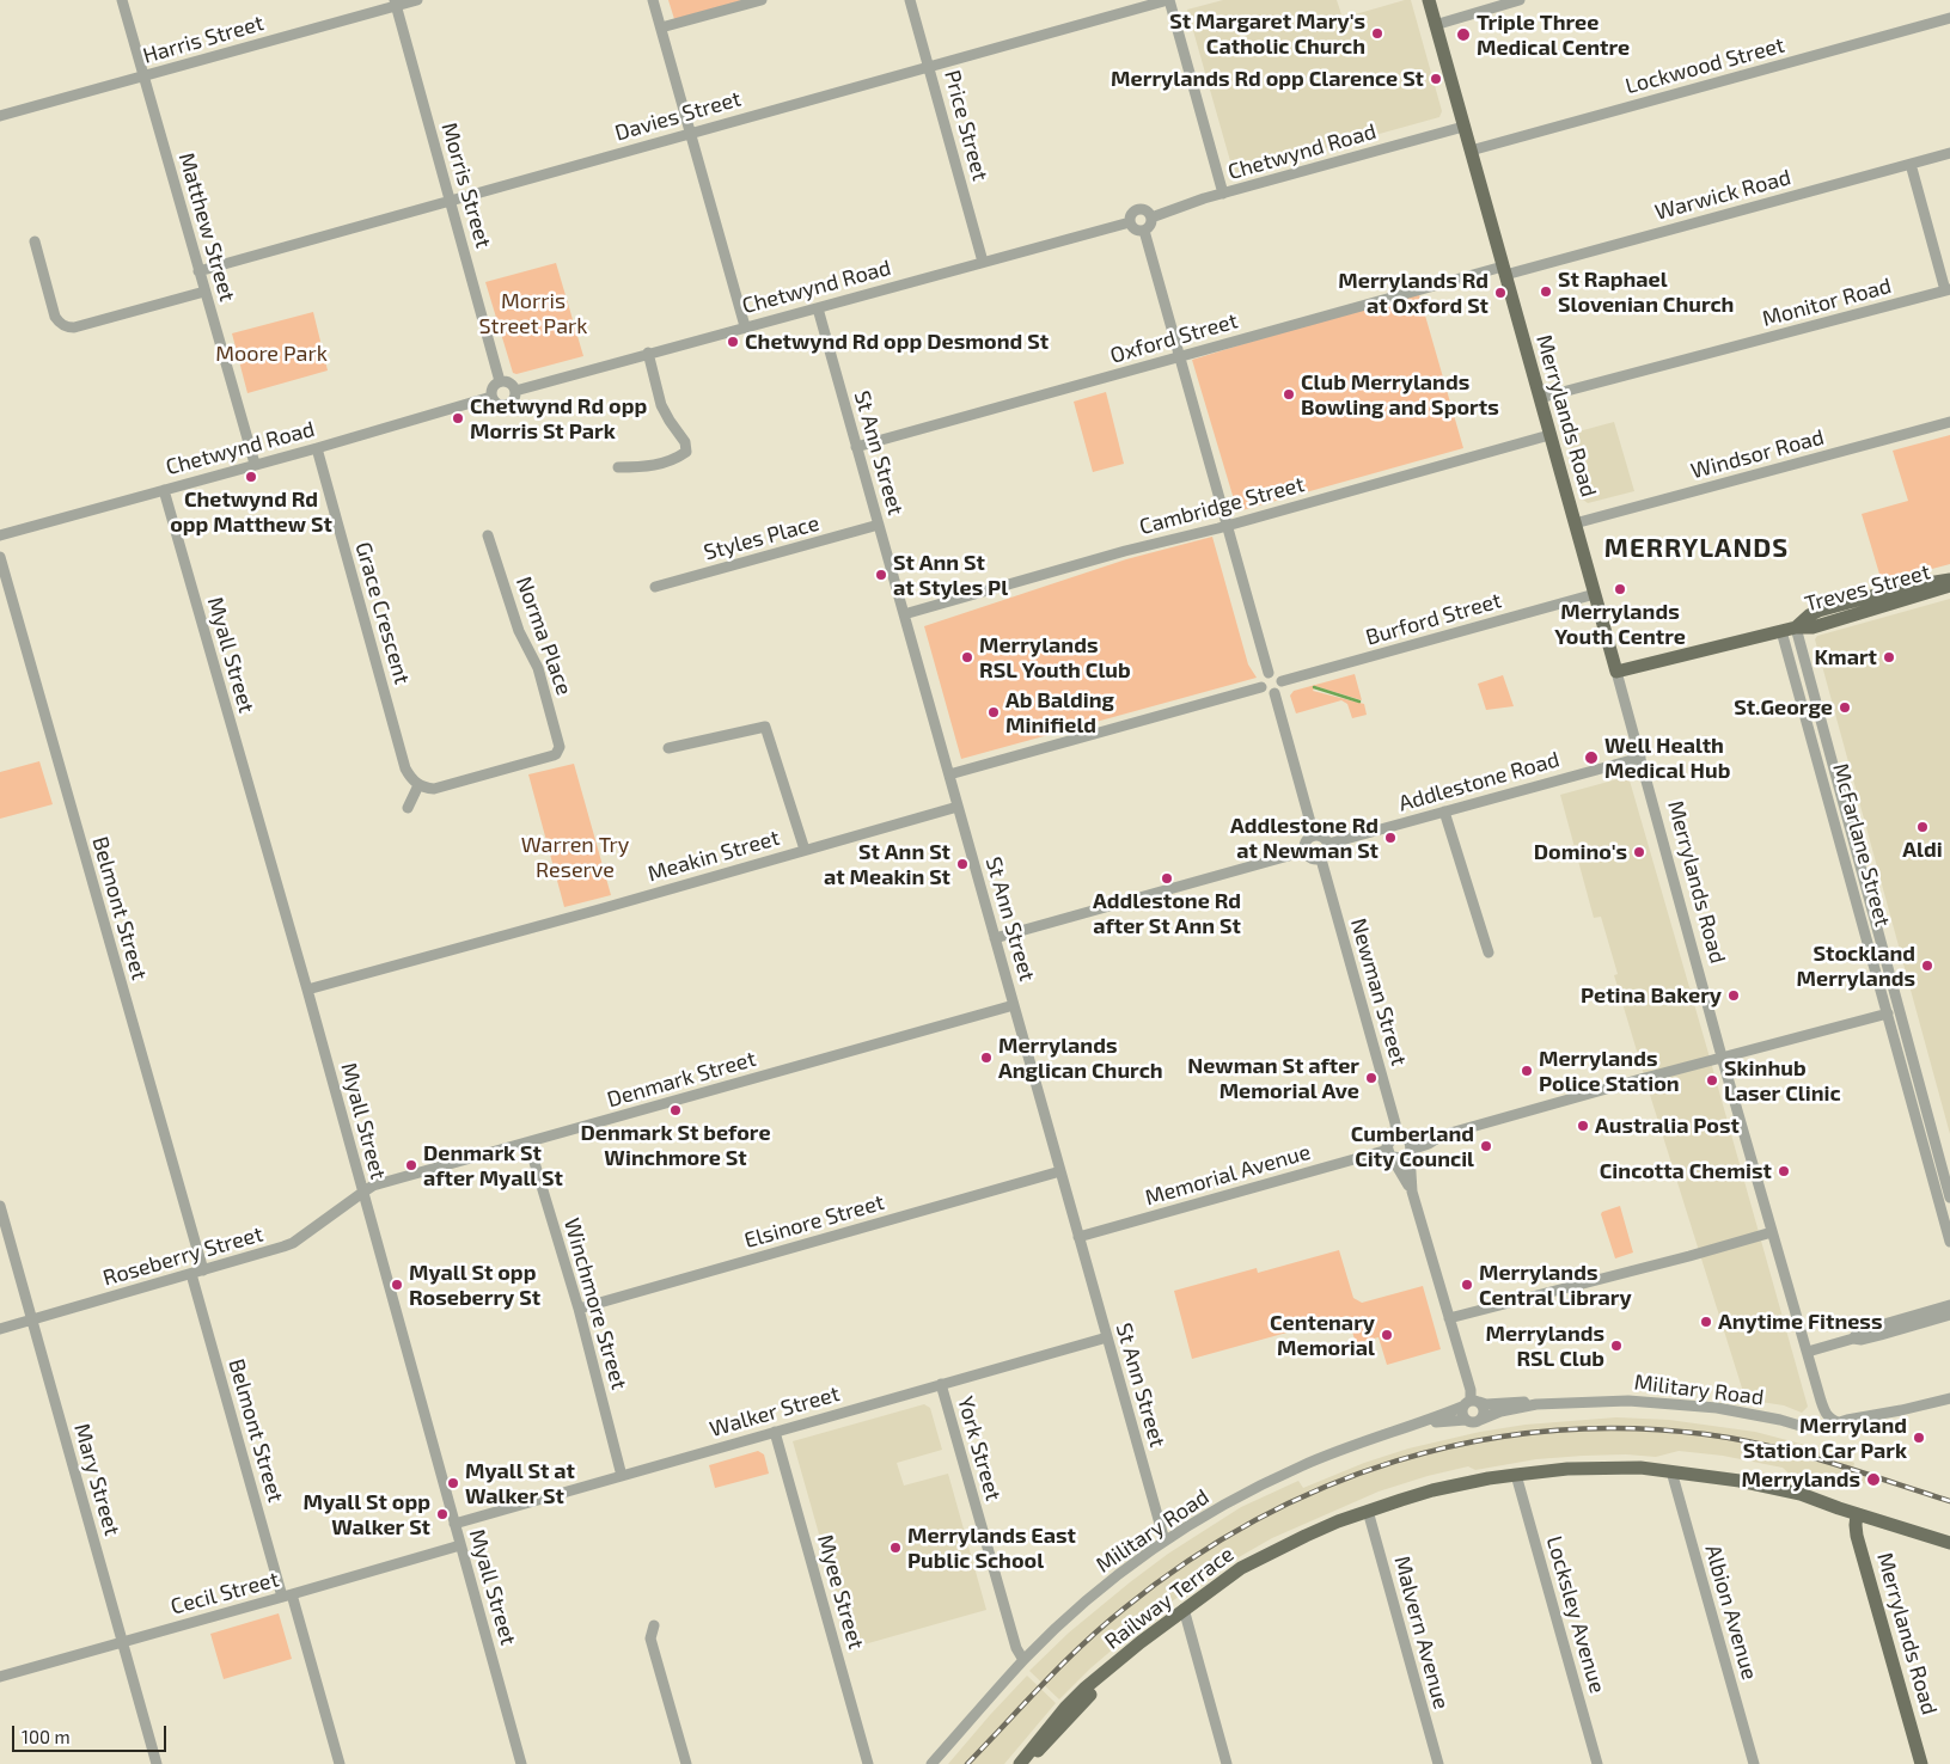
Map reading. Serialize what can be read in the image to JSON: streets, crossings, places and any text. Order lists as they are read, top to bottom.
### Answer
{
  "streets": {
    "main road": ["Merrylands Road", "Treves Street", "Railway Terrace"],
    "street": [
      "Harris Street",
      "Lockwood Street",
      "Davies Street",
      "Price Street",
      "Chetwynd Road",
      "Morris Street",
      "Warwick Road",
      "Matthew Street",
      "Monitor Road",
      "Oxford Street",
      "St Ann Street",
      "Windsor Road",
      "Cambridge Street",
      "Styles Place",
      "Grace Crescent",
      "Burford Street",
      "Norma Place",
      "Myall Street",
      "Addlestone Road",
      "McFarlane Street",
      "Meakin Street",
      "Belmont Street",
      "Newman Street",
      "Denmark Street",
      "Memorial Avenue",
      "Elsinore Street",
      "Roseberry Street",
      "Winchmore Street",
      "Military Road",
      "Walker Street",
      "York Street",
      "Mary Street",
      "Myee Street",
      "Cecil Street",
      "Albion Avenue",
      "Locksley Avenue",
      "Malvern Avenue"
    ]
  },
  "crossings": [
    ["Harris Street", "Morris Street"],
    ["Harris Street", "Matthew Street"],
    ["Lockwood Street", "Merrylands Road"],
    ["Davies Street", "Price Street"],
    ["Davies Street", "Morris Street"],
    ["Davies Street", "Matthew Street"],
    ["Price Street", "Chetwynd Road"],
    ["Chetwynd Road", "Morris Street"],
    ["Chetwynd Road", "Matthew Street"],
    ["Chetwynd Road", "Merrylands Road"],
    ["Chetwynd Road", "St Ann Street"],
    ["Chetwynd Road", "Grace Crescent"],
    ["Chetwynd Road", "Myall Street"],
    ["Warwick Road", "Oxford Street"],
    ["Warwick Road", "Merrylands Road"],
    ["Monitor Road", "Merrylands Road"],
    ["Oxford Street", "Merrylands Road"],
    ["Oxford Street", "St Ann Street"],
    ["Merrylands Road", "Windsor Road"],
    ["Merrylands Road", "Cambridge Street"],
    ["Merrylands Road", "Treves Street"],
    ["Merrylands Road", "Burford Street"],
    ["Merrylands Road", "Addlestone Road"],
    ["Merrylands Road", "Military Road"],
    ["Merrylands Road", "Railway Terrace"],
    ["St Ann Street", "Cambridge Street"],
    ["St Ann Street", "Styles Place"],
    ["St Ann Street", "Meakin Street"],
    ["St Ann Street", "Denmark Street"],
    ["St Ann Street", "Memorial Avenue"],
    ["St Ann Street", "Elsinore Street"],
    ["St Ann Street", "Military Road"],
    ["St Ann Street", "Walker Street"],
    ["Treves Street", "McFarlane Street"],
    ["Grace Crescent", "Norma Place"],
    ["Myall Street", "Meakin Street"],
    ["Myall Street", "Denmark Street"],
    ["Myall Street", "Roseberry Street"],
    ["Myall Street", "Walker Street"],
    ["Myall Street", "Cecil Street"],
    ["Addlestone Road", "Newman Street"],
    ["Belmont Street", "Roseberry Street"],
    ["Belmont Street", "Cecil Street"],
    ["Newman Street", "Memorial Avenue"],
    ["Newman Street", "Military Road"],
    ["Denmark Street", "Roseberry Street"],
    ["Denmark Street", "Winchmore Street"],
    ["Elsinore Street", "Winchmore Street"],
    ["Roseberry Street", "Mary Street"],
    ["Winchmore Street", "Walker Street"],
    ["Military Road", "York Street"],
    ["Walker Street", "York Street"],
    ["Walker Street", "Myee Street"],
    ["Mary Street", "Cecil Street"],
    ["Railway Terrace", "Albion Avenue"],
    ["Railway Terrace", "Locksley Avenue"],
    ["Railway Terrace", "Malvern Avenue"]
  ],
  "districts": ["MERRYLANDS"],
  "parks": ["Morris Street Park", "Moore Park", "Warren Try Reserve"],
  "places": [
    "St Margaret Mary's Catholic Church",
    "Triple Three Medical Centre",
    "Merrylands Rd opp Clarence St",
    "St Raphael Slovenian Church",
    "Merrylands Rd at Oxford St",
    "Chetwynd Rd opp Desmond St",
    "Club Merrylands Bowling and Sports",
    "Chetwynd Rd opp Morris St Park",
    "Chetwynd Rd opp Matthew St",
    "St Ann St at Styles Pl",
    "Merrylands Youth Centre",
    "Merrylands RSL Youth Club",
    "Kmart",
    "St.George",
    "Ab Balding Minifield",
    "Well Health Medical Hub",
    "Aldi",
    "Addlestone Rd at Newman St",
    "Domino's",
    "St Ann St at Meakin St",
    "Addlestone Rd after St Ann St",
    "Stockland Merrylands",
    "Petina Bakery",
    "Merrylands Anglican Church",
    "Merrylands Police Station",
    "Newman St after Memorial Ave",
    "Skinhub Laser Clinic",
    "Denmark St before Winchmore St",
    "Australia Post",
    "Cumberland City Council",
    "Denmark St after Myall St",
    "Cincotta Chemist",
    "Myall St opp Roseberry St",
    "Merrylands Central Library",
    "Anytime Fitness",
    "Centenary Memorial",
    "Merrylands RSL Club",
    "Merryland Station Car Park",
    "Merrylands",
    "Myall St at Walker St",
    "Myall St opp Walker St",
    "Merrylands East Public School"
  ],
  "scale_bar": "100 m"
}
